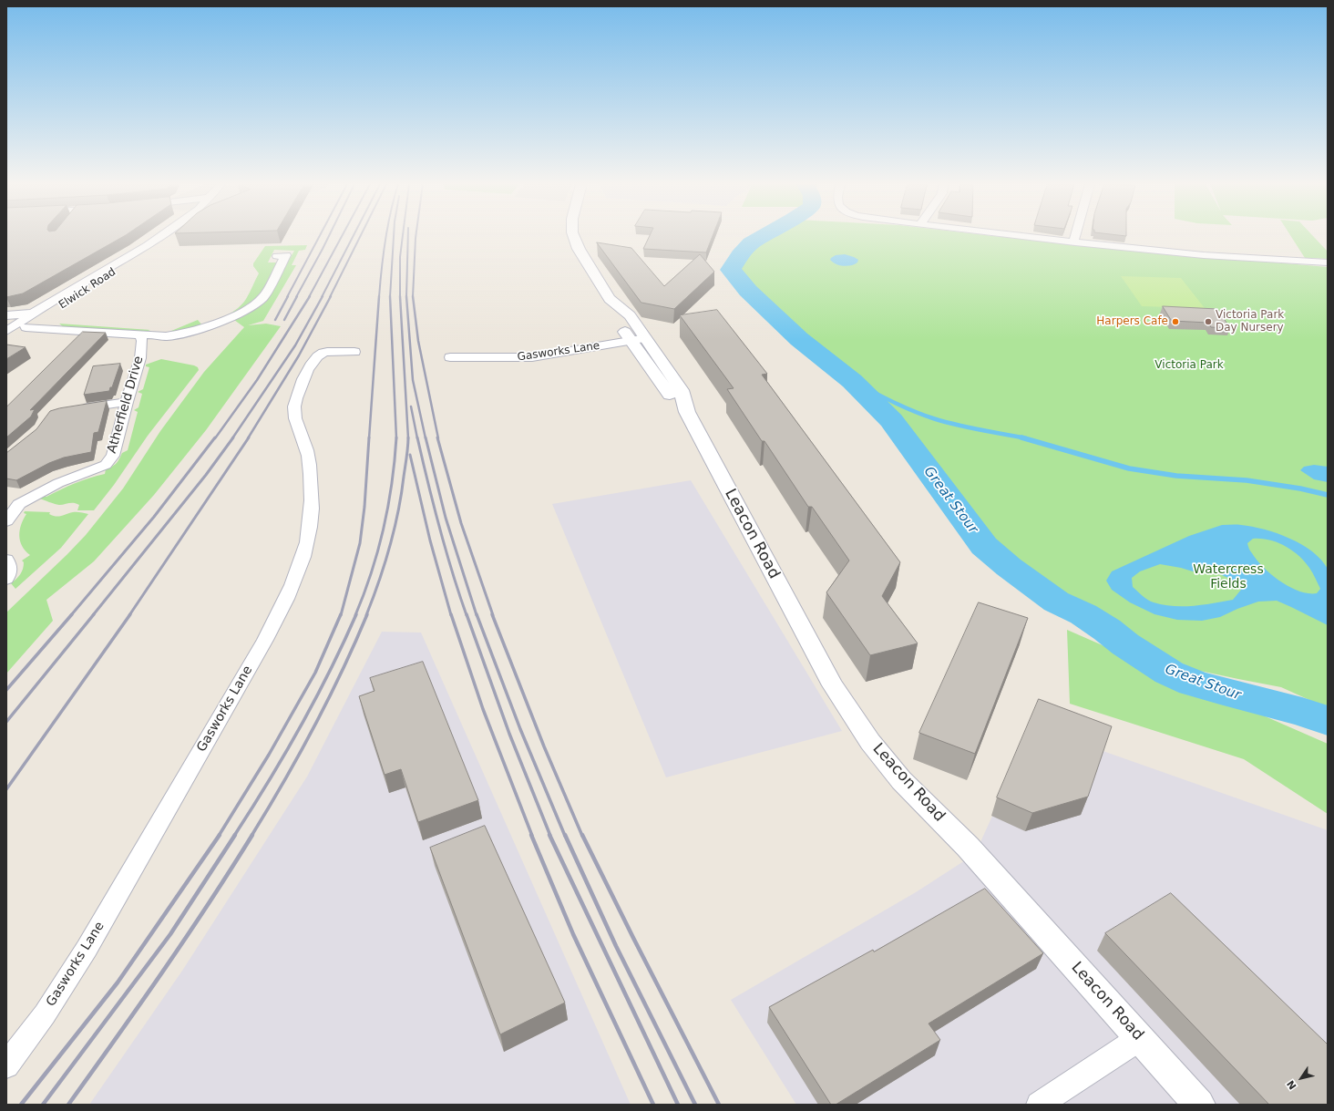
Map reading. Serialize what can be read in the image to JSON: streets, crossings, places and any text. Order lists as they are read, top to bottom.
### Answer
{
  "streets": {
    "street": [
      "Elwick Road",
      "Gasworks Lane",
      "Atherfield Drive",
      "Leacon Road"
    ]
  },
  "crossings": [
    ["Gasworks Lane", "Leacon Road"]
  ],
  "water": ["Great Stour"],
  "parks": ["Victoria Park", "Watercress Fields"],
  "places": ["Harpers Cafe", "Victoria Park Day Nursery"],
  "north": "bottom left"
}
